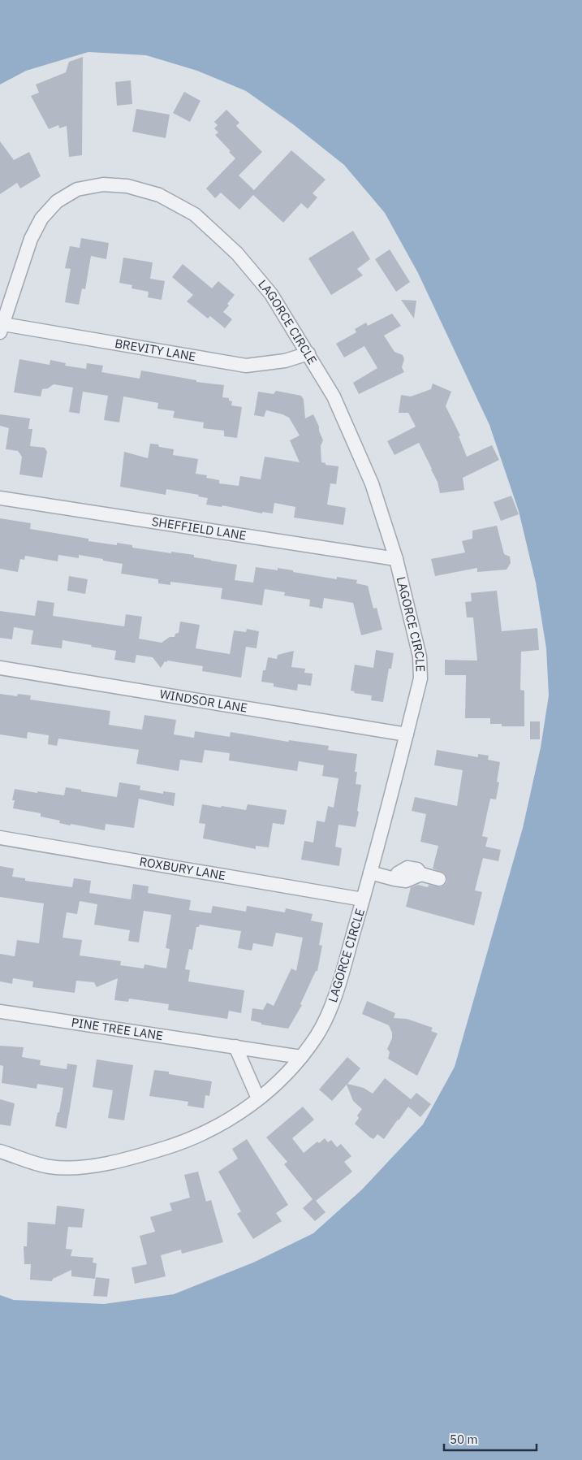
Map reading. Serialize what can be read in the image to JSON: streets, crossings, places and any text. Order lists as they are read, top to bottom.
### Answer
{
  "streets": {
    "street": [
      "LAGORCE CIRCLE",
      "BREVITY LANE",
      "SHEFFIELD LANE",
      "WINDSOR LANE",
      "ROXBURY LANE",
      "PINE TREE LANE"
    ]
  },
  "crossings": [
    ["LAGORCE CIRCLE", "BREVITY LANE"],
    ["LAGORCE CIRCLE", "SHEFFIELD LANE"],
    ["LAGORCE CIRCLE", "WINDSOR LANE"],
    ["LAGORCE CIRCLE", "ROXBURY LANE"],
    ["LAGORCE CIRCLE", "PINE TREE LANE"]
  ],
  "scale_bar": "50 m"
}
